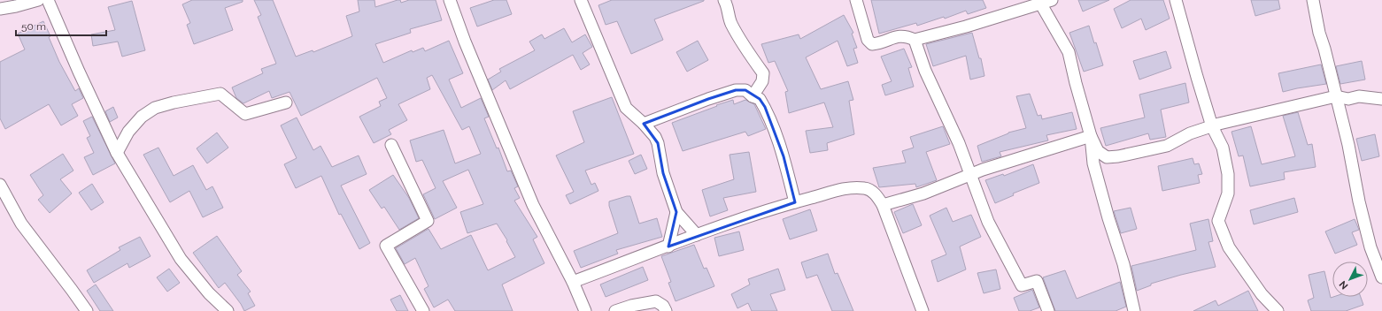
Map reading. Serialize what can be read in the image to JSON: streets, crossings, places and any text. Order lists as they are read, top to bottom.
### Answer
{
  "scale_bar": "50 m",
  "north": "bottom left"
}
